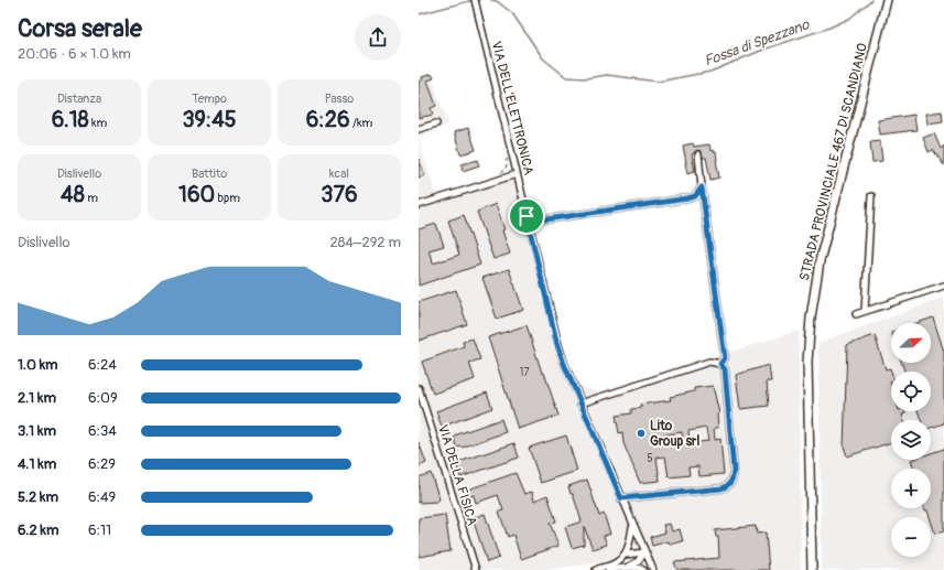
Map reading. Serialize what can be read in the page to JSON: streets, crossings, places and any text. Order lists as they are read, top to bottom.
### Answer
{
  "streets": {
    "highway": ["STRADA PROVINCIALE 467 DI SCANDIANO"],
    "street": ["VIA DELL'ELETTRONICA", "VIA DELLA FISICA"]
  },
  "water": ["Fossa di Spezzano"],
  "places": ["Lito Group srl"],
  "house_numbers": ["17", "5"],
  "north": "right",
  "page": {
    "heading": ["Corsa serale", "20:06 · 6 × 1.0 km"],
    "stats": [
      ["Distanza", "6.18 km"],
      ["Tempo", "39:45"],
      ["Passo", "6:26 /km"],
      ["Dislivello", "48 m"],
      ["Battito", "160 bpm"],
      ["kcal", "376"]
    ],
    "chart": ["Dislivello", "284–292 m"],
    "map_buttons": ["+", "−"],
    "list": [
      {
        "name": "1.0 km",
        "note": "6:24"
      },
      {
        "name": "2.1 km",
        "note": "6:09"
      },
      {
        "name": "3.1 km",
        "note": "6:34"
      },
      {
        "name": "4.1 km",
        "note": "6:29"
      },
      {
        "name": "5.2 km",
        "note": "6:49"
      },
      {
        "name": "6.2 km",
        "note": "6:11"
      }
    ]
  }
}
